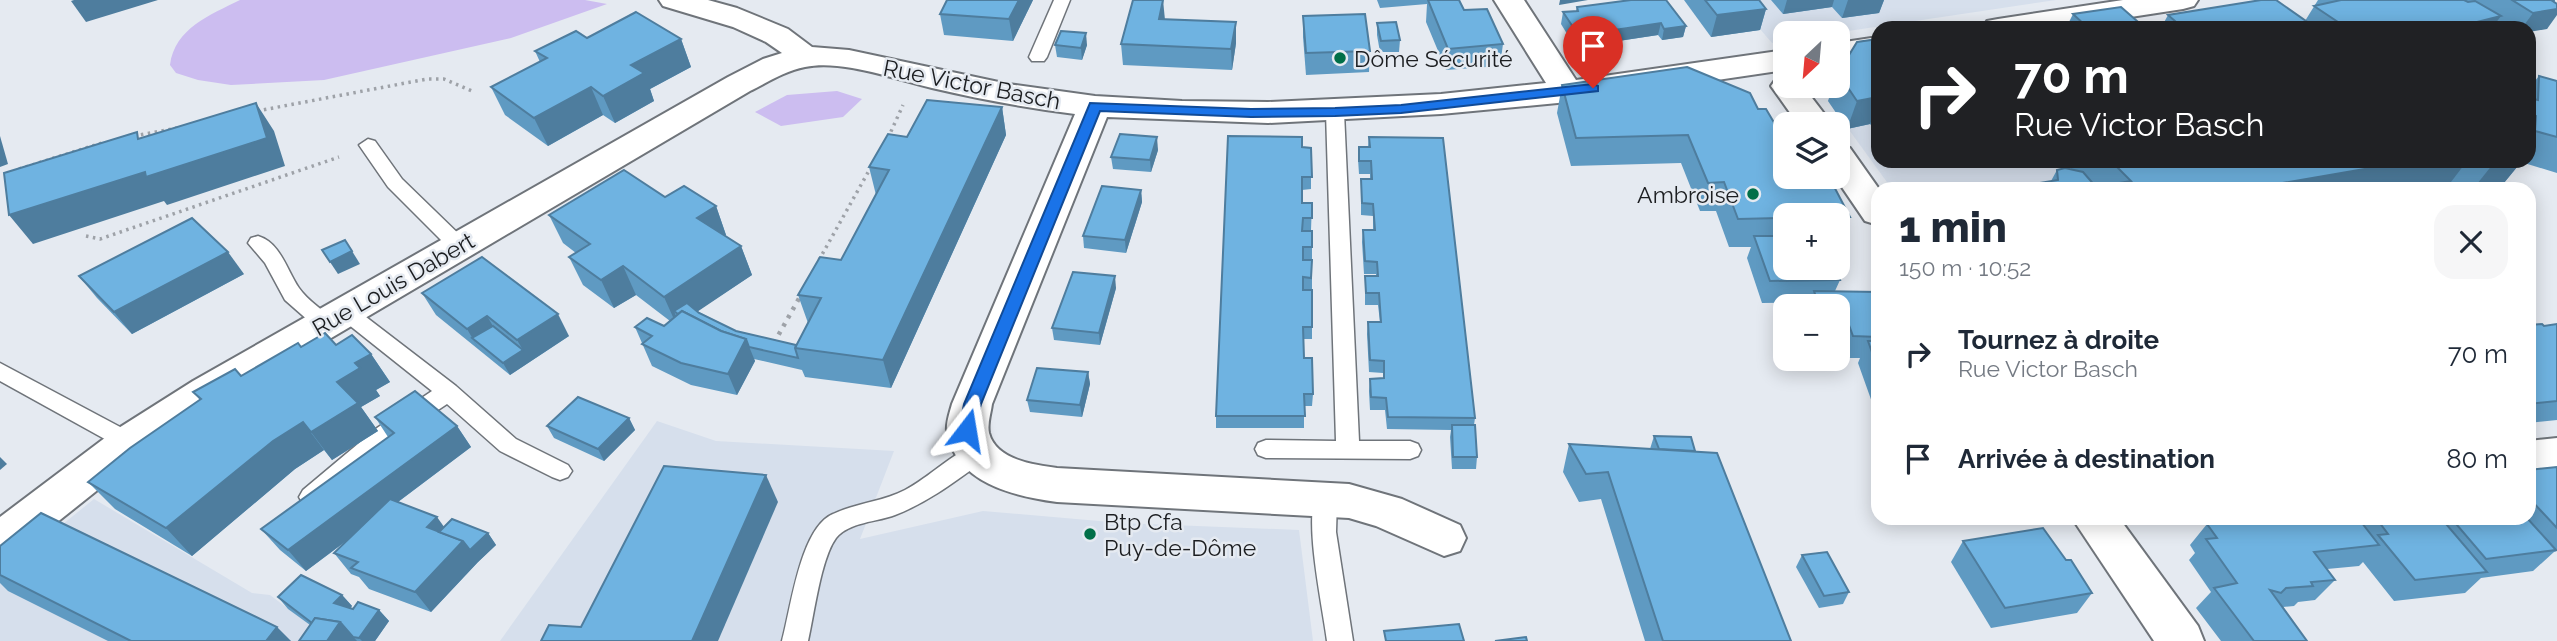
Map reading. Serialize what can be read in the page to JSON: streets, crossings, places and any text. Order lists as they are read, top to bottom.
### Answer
{
  "streets": {
    "street": ["Rue Victor Basch", "Rue Louis Dabert"]
  },
  "crossings": [
    ["Rue Victor Basch", "Rue Louis Dabert"]
  ],
  "places": ["Dôme Sécurité", "Ambroise", "Btp Cfa Puy-de-Dôme"],
  "north": "bottom left",
  "page": {
    "map_buttons": ["+", "−"],
    "turn": ["70 m", "Rue Victor Basch"],
    "heading": ["1 min", "150 m · 10:52"],
    "list": [
      {
        "name": "Tournez à droite",
        "note": "Rue Victor Basch",
        "value": "70 m"
      },
      {
        "name": "Arrivée à destination",
        "value": "80 m"
      }
    ]
  }
}
